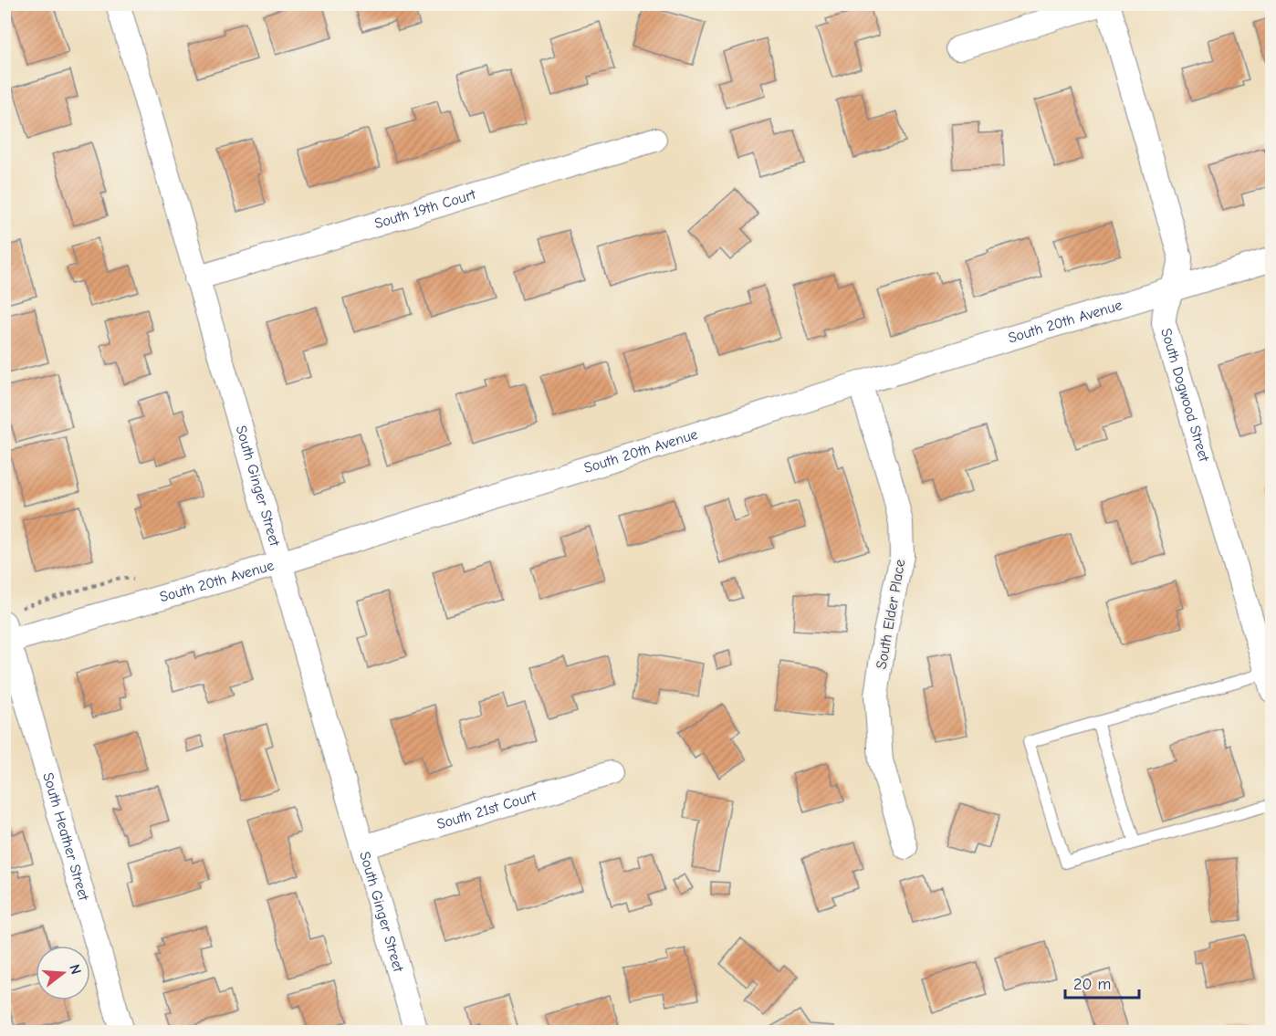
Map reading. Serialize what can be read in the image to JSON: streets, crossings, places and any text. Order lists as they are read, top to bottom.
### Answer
{
  "streets": {
    "street": [
      "South 19th Court",
      "South 20th Avenue",
      "South Dogwood Street",
      "South Ginger Street",
      "South Elder Place",
      "South 21st Court",
      "South Heather Street"
    ]
  },
  "crossings": [
    ["South 19th Court", "South Ginger Street"],
    ["South 20th Avenue", "South Dogwood Street"],
    ["South 20th Avenue", "South Ginger Street"],
    ["South 20th Avenue", "South Elder Place"],
    ["South 20th Avenue", "South Heather Street"],
    ["South Ginger Street", "South 21st Court"]
  ],
  "scale_bar": "20 m",
  "north": "right"
}
